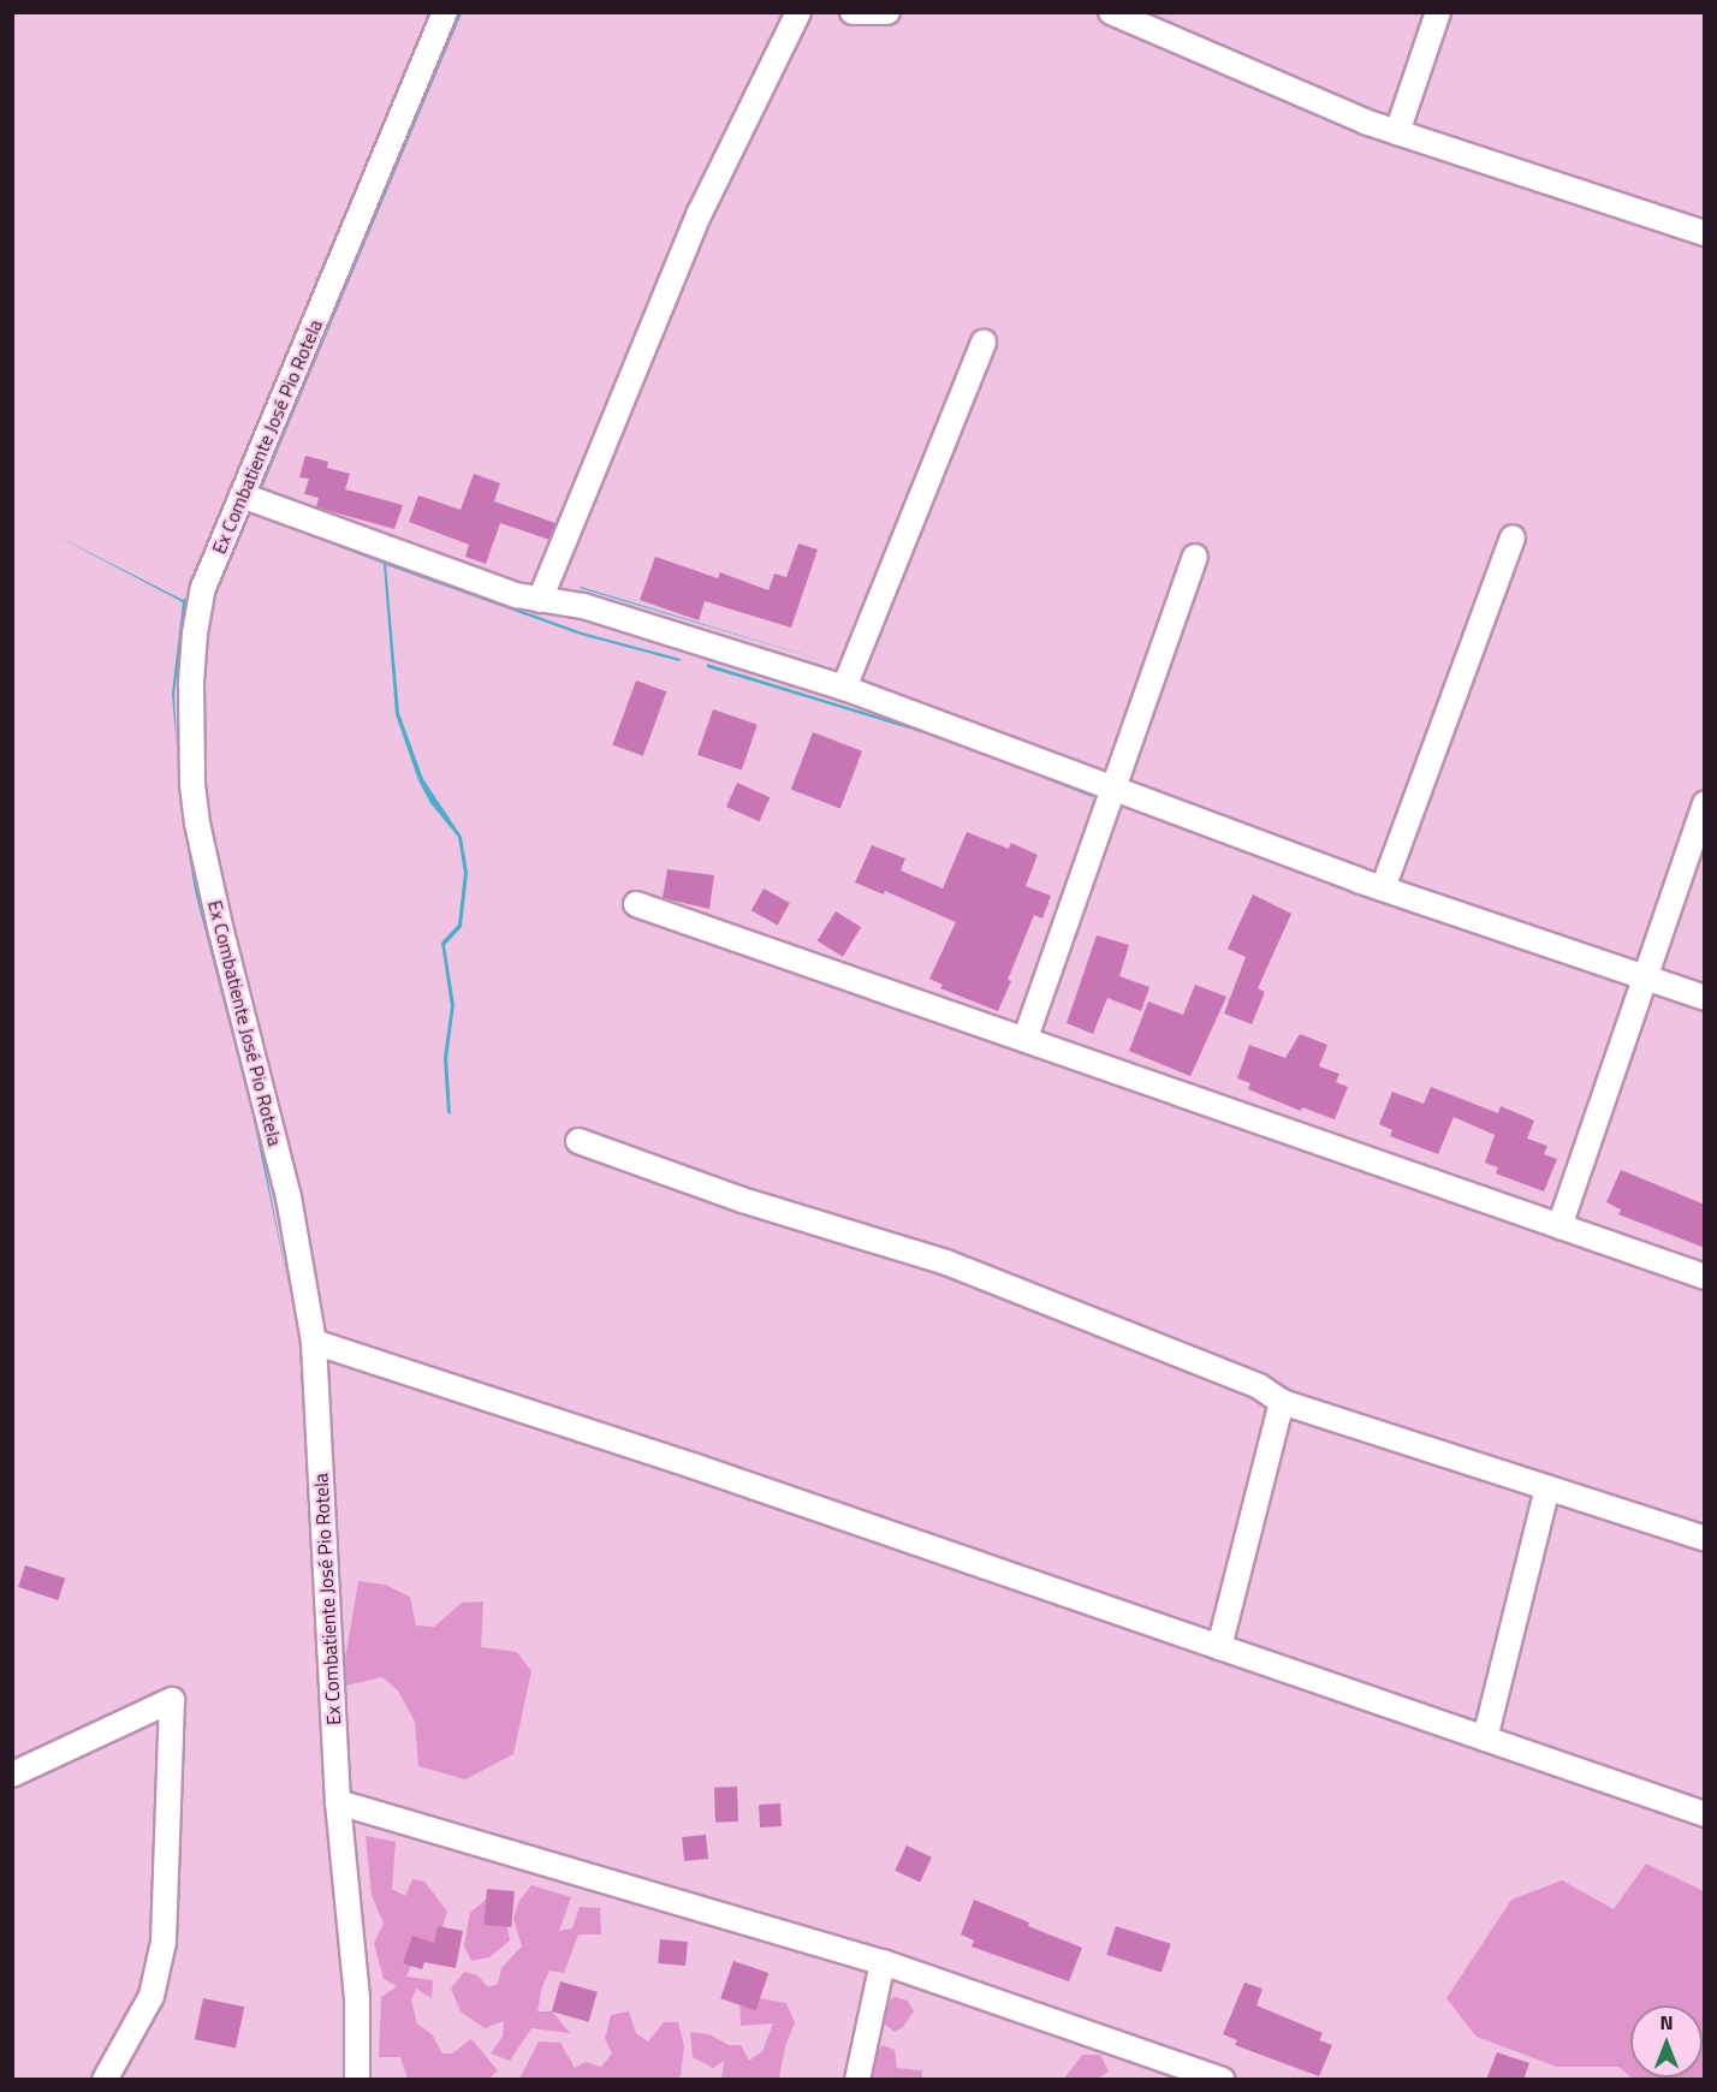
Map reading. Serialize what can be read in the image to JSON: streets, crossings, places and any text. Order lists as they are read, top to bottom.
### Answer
{
  "streets": {
    "street": ["Ex Combatiente José Pio Rotela"]
  },
  "north": "top"
}
